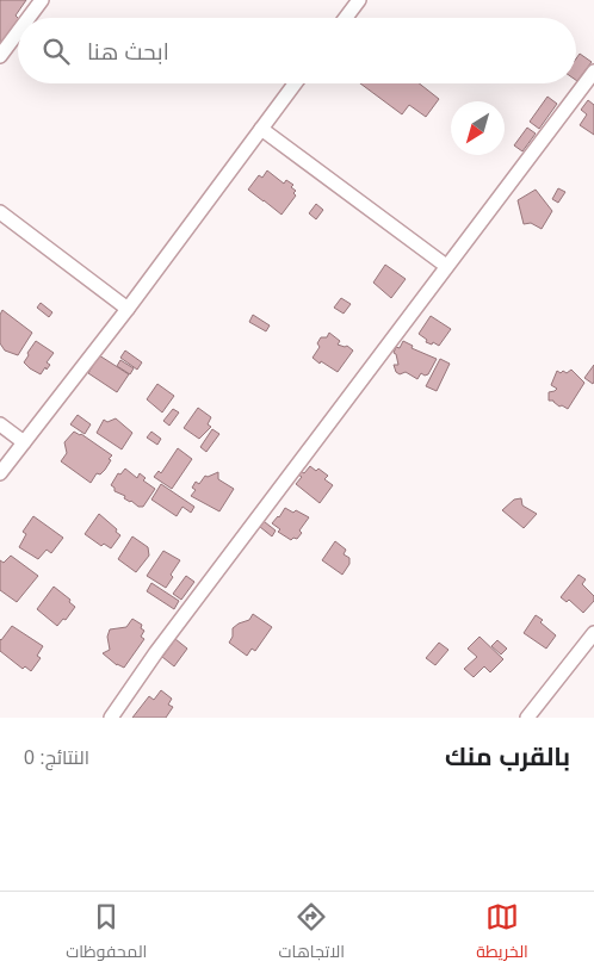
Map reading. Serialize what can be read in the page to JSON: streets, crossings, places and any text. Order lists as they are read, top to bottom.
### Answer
{
  "north": "bottom left",
  "page": {
    "search": "ابحث هنا",
    "heading": ["بالقرب منك", "النتائج: 0"],
    "nav": ["الخريطة", "الاتجاهات", "المحفوظات"]
  }
}
